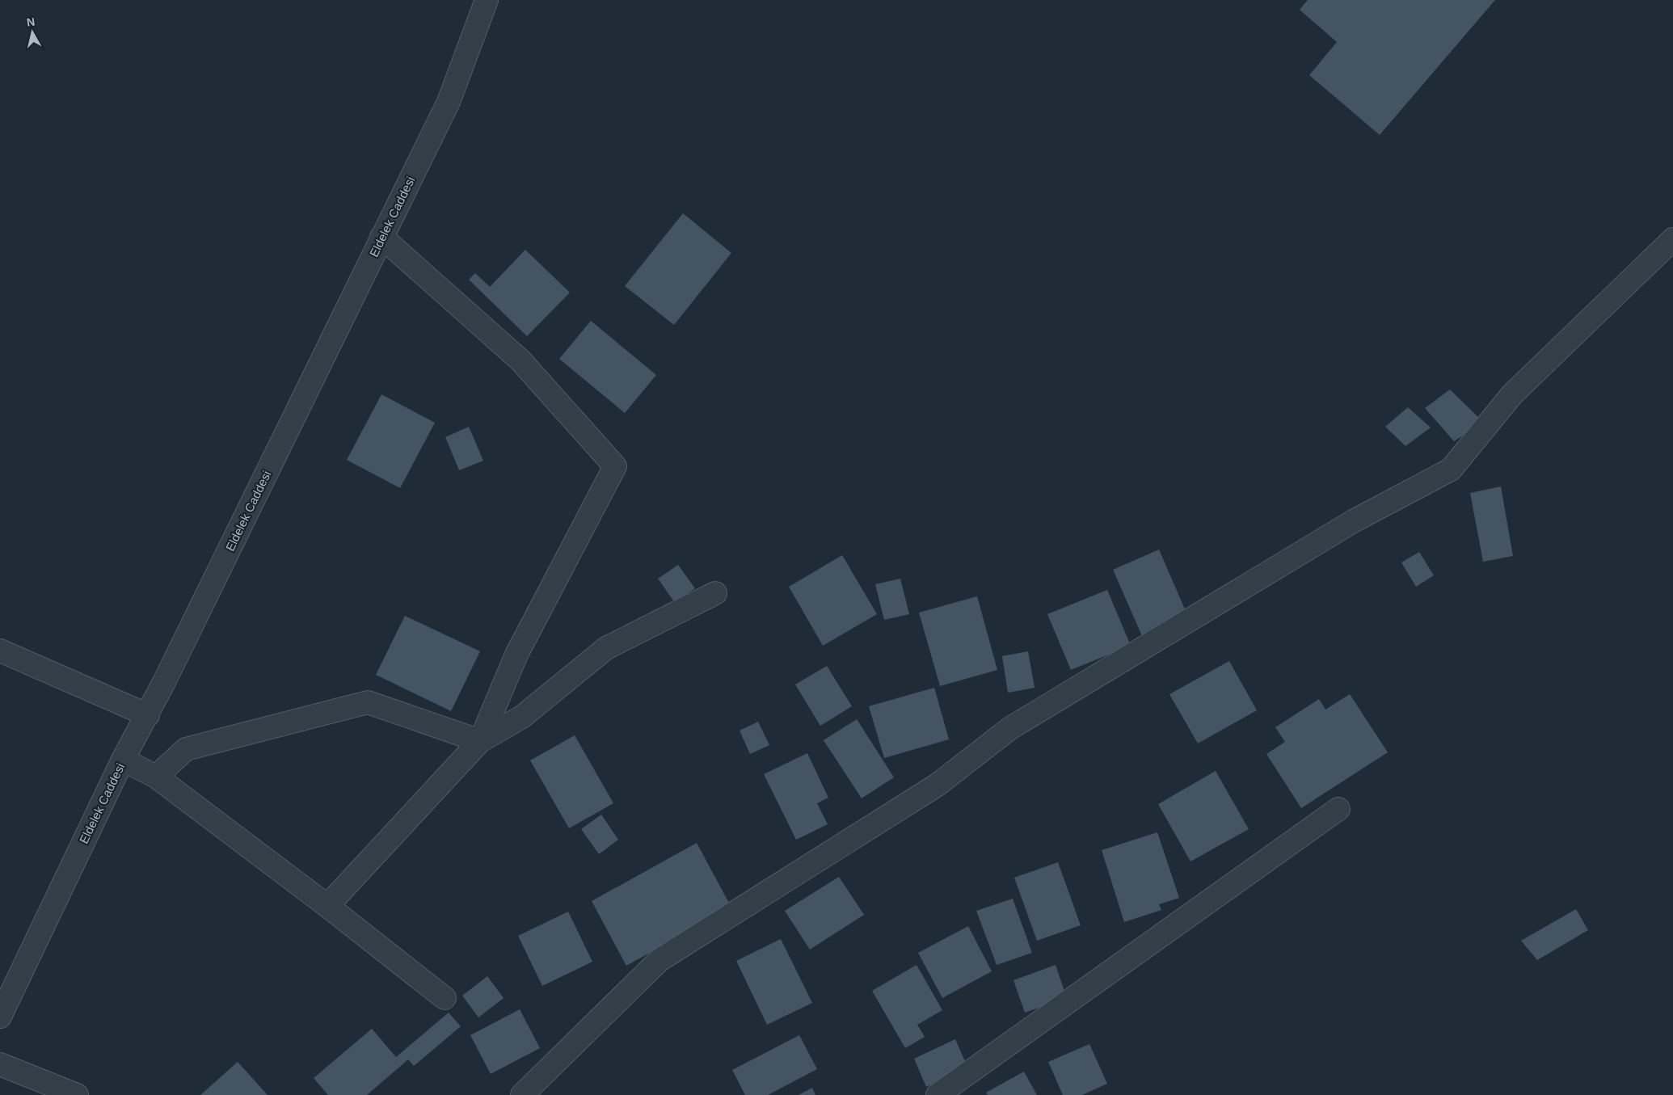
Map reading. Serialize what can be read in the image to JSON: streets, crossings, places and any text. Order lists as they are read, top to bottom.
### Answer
{
  "streets": {
    "street": ["Eldelek Caddesi"]
  },
  "north": "top"
}
